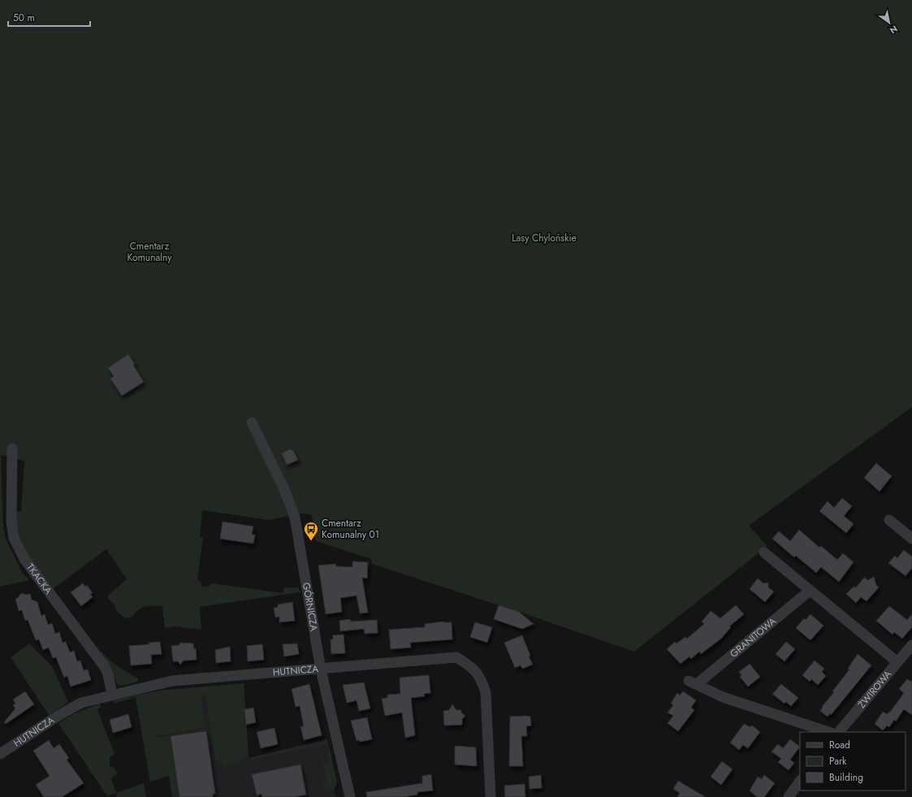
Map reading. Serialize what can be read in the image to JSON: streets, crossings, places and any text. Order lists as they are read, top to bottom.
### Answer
{
  "streets": {
    "street": [
      "TKACKA",
      "GÓRNICZA",
      "GRANITOWA",
      "HUTNICZA",
      "ŻWIROWA"
    ]
  },
  "crossings": [
    ["TKACKA", "HUTNICZA"],
    ["GÓRNICZA", "HUTNICZA"]
  ],
  "parks": ["Lasy Chylońskie", "Cmentarz Komunalny"],
  "places": {
    "bus stop": ["Cmentarz Komunalny 01"]
  },
  "legend": ["Road", "Park", "Building"],
  "scale_bar": "50 m",
  "north": "bottom right"
}
